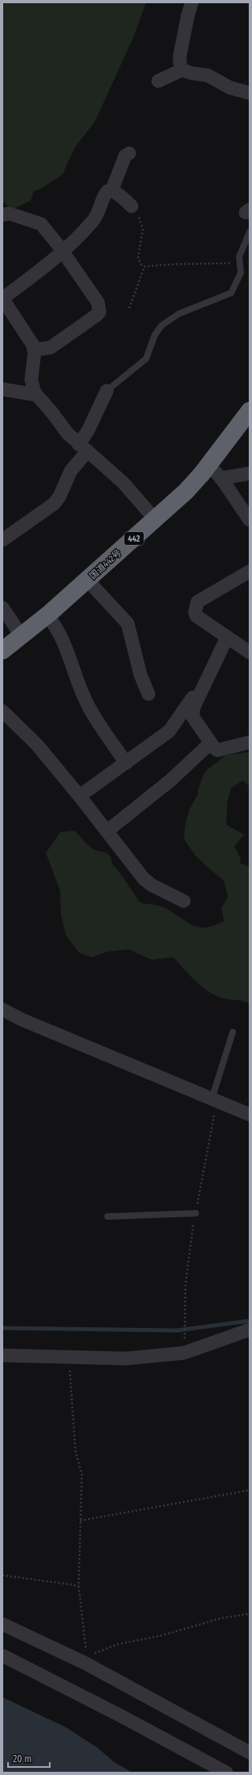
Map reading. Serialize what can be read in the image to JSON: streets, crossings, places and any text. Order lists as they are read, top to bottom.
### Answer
{
  "streets": {
    "highway": ["442", "国道442号"]
  },
  "scale_bar": "20 m"
}
